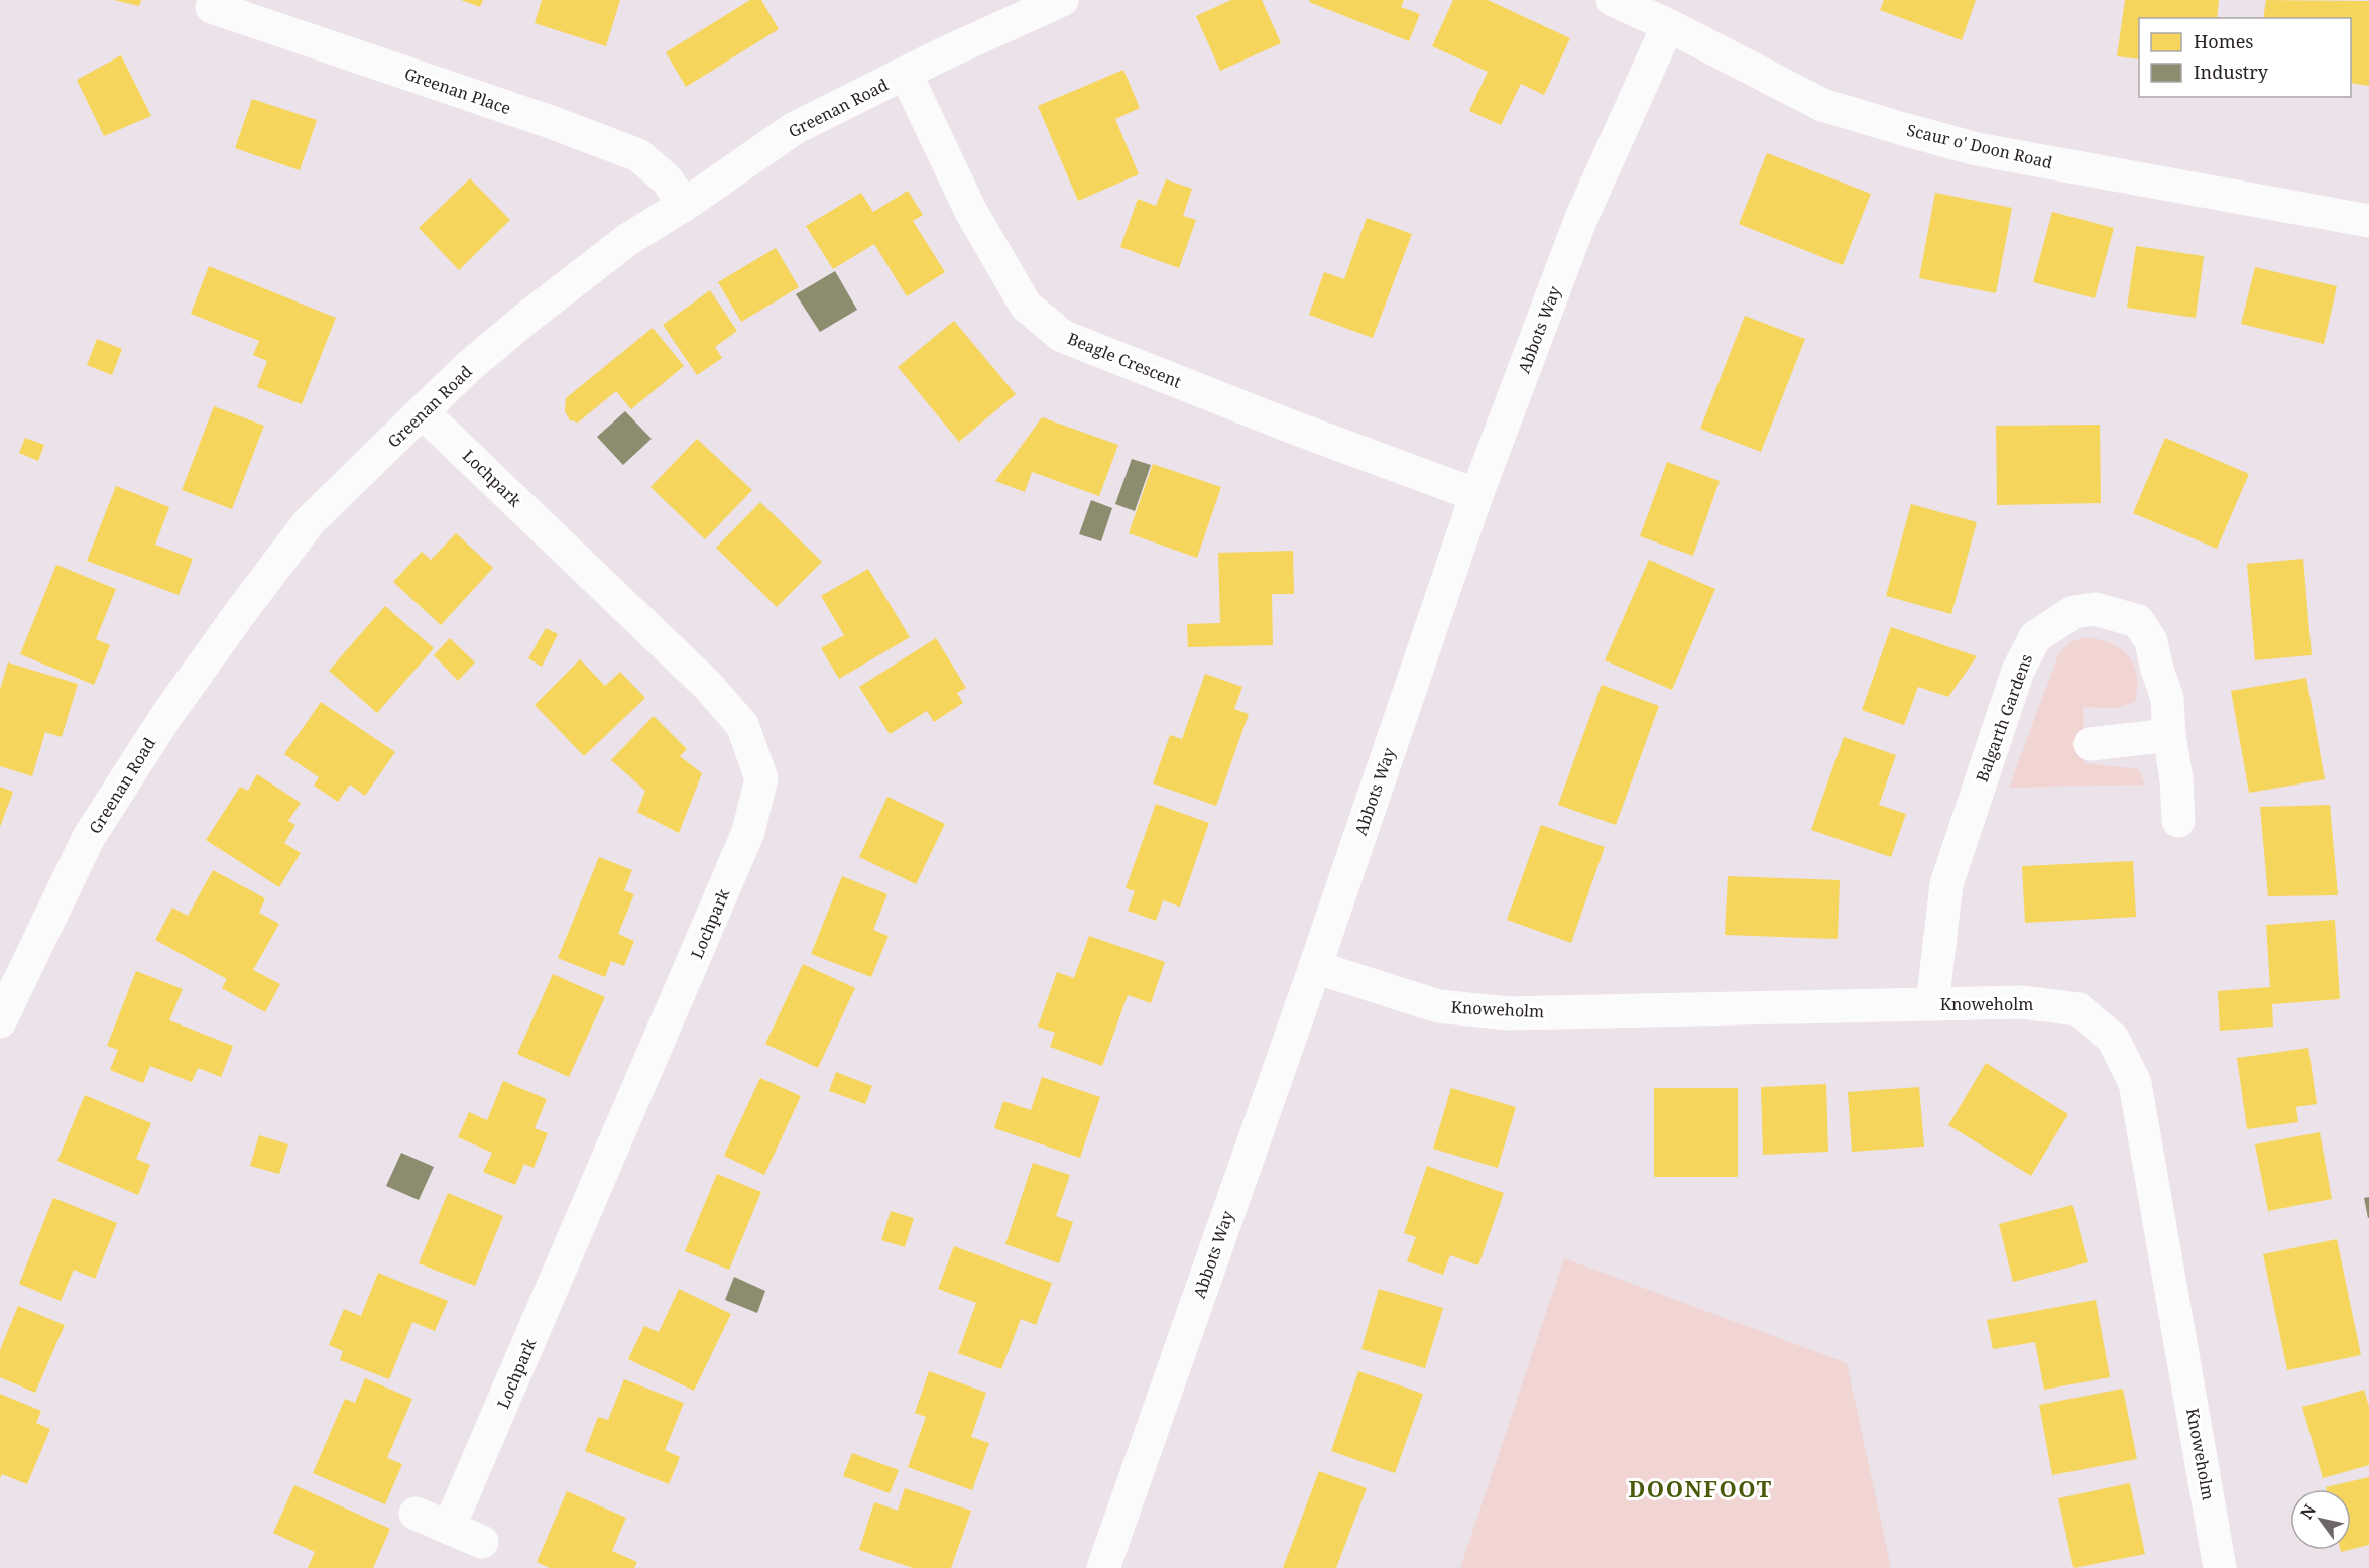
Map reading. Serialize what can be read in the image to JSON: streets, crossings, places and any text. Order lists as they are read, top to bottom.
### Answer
{
  "streets": {
    "street": [
      "Greenan Place",
      "Greenan Road",
      "Scaur o' Doon Road",
      "Abbots Way",
      "Beagle Crescent",
      "Lochpark",
      "Balgarth Gardens",
      "Knoweholm"
    ]
  },
  "crossings": [
    ["Greenan Place", "Greenan Road"],
    ["Greenan Road", "Beagle Crescent"],
    ["Greenan Road", "Lochpark"],
    ["Scaur o' Doon Road", "Abbots Way"],
    ["Abbots Way", "Beagle Crescent"],
    ["Abbots Way", "Knoweholm"],
    ["Balgarth Gardens", "Knoweholm"]
  ],
  "districts": ["DOONFOOT"],
  "legend": ["Homes", "Industry"],
  "north": "top left"
}
